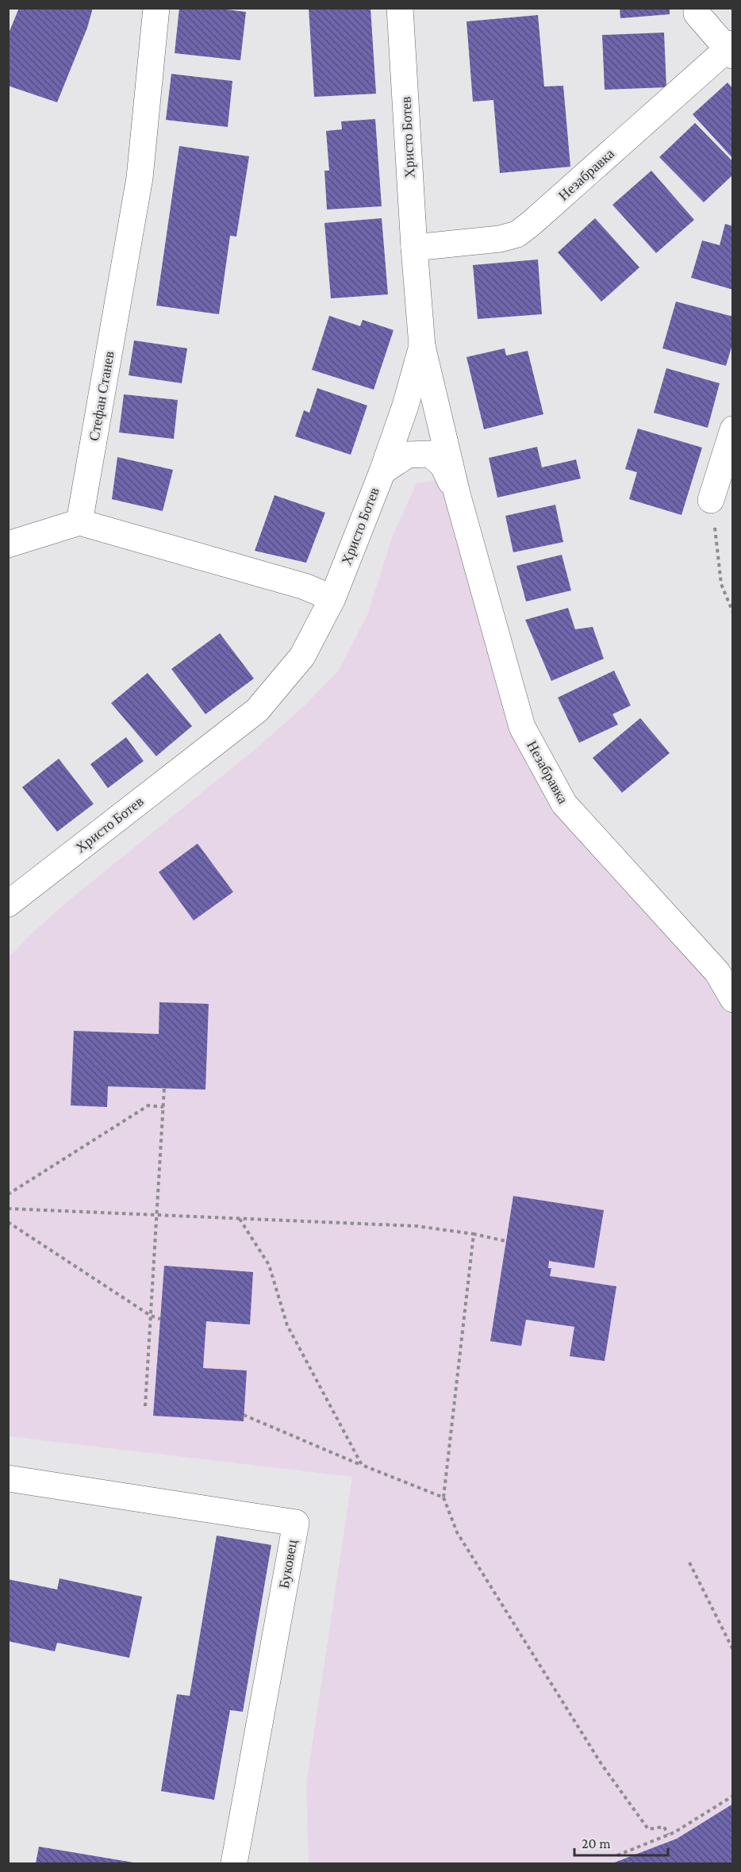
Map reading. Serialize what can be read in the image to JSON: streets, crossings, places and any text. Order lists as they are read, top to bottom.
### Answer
{
  "streets": {
    "street": [
      "Христо Ботев",
      "Незабравка",
      "Стефан Станев",
      "Буковец"
    ]
  },
  "crossings": [
    ["Христо Ботев", "Незабравка"]
  ],
  "scale_bar": "20 m"
}
